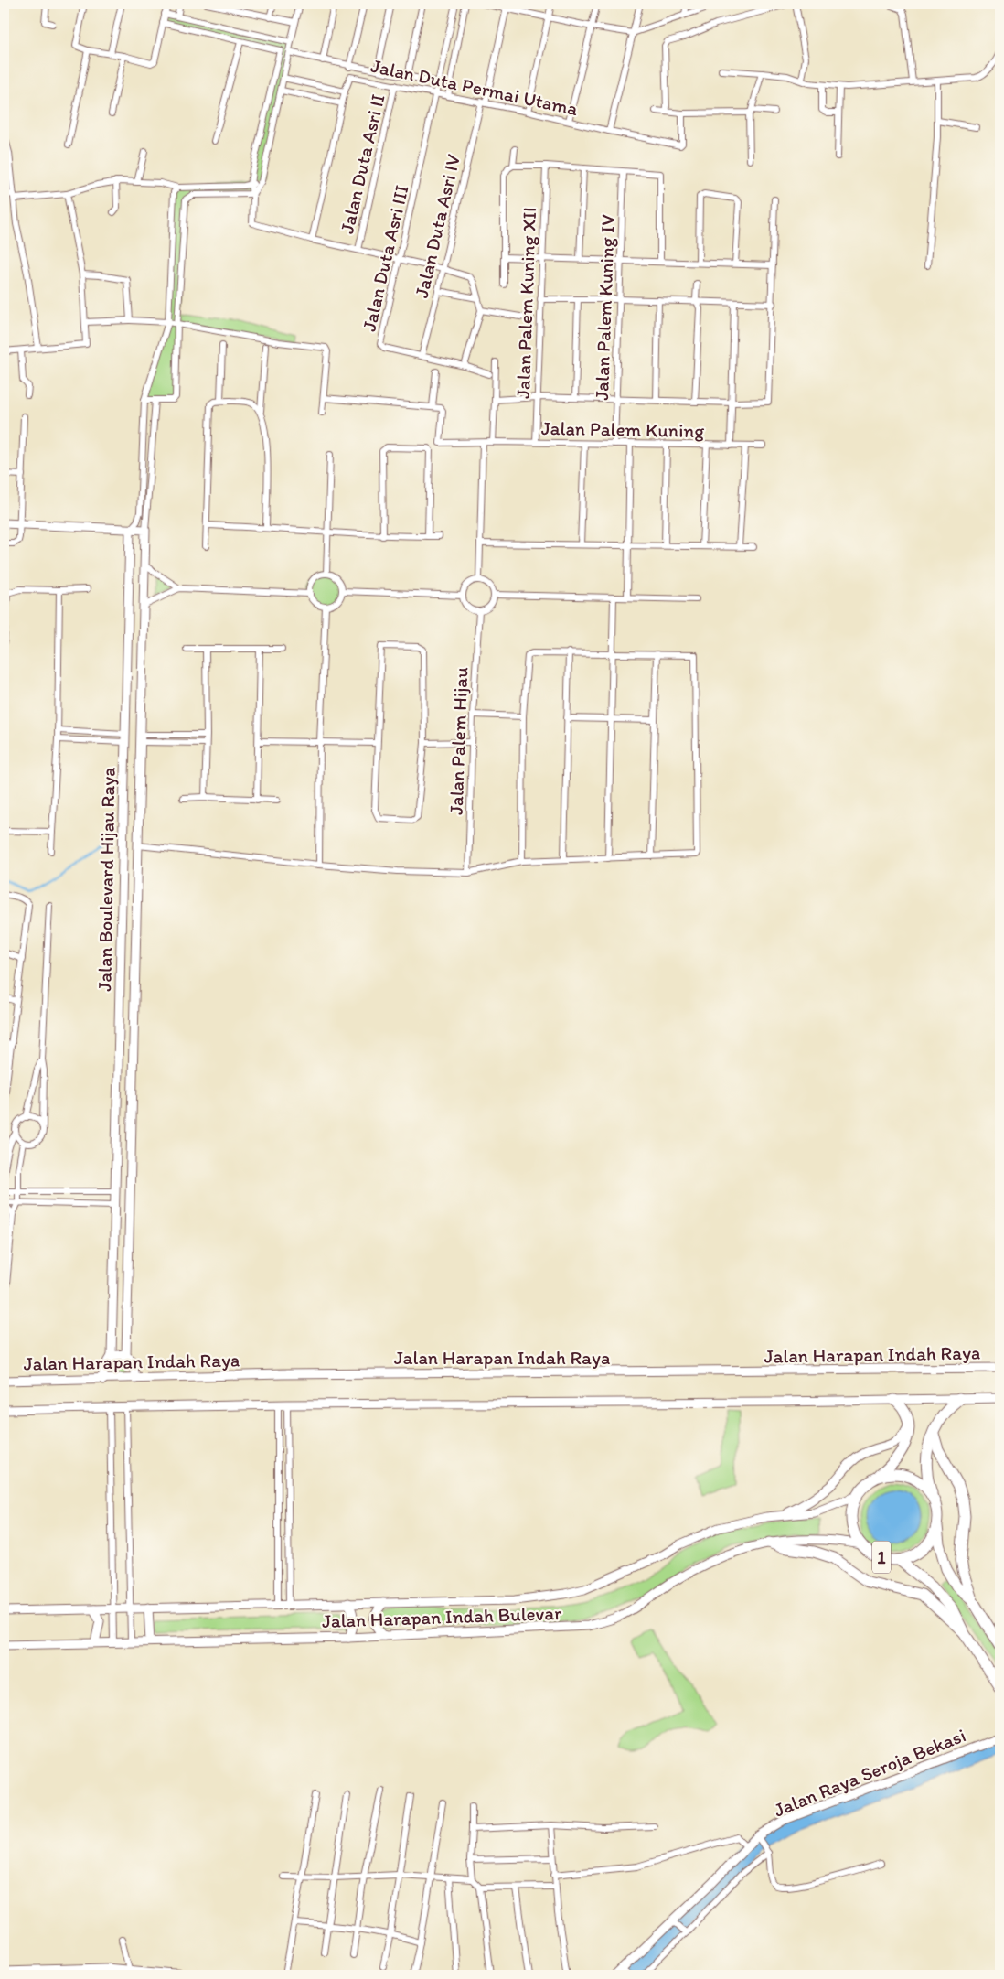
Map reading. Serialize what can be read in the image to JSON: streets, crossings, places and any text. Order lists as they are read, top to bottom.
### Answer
{
  "streets": {
    "highway": ["1"],
    "street": [
      "Jalan Duta Permai Utama",
      "Jalan Duta Asri II",
      "Jalan Duta Asri IV",
      "Jalan Duta Asri III",
      "Jalan Palem Kuning XII",
      "Jalan Palem Kuning IV",
      "Jalan Palem Kuning",
      "Jalan Palem Hijau",
      "Jalan Boulevard Hijau Raya",
      "Jalan Harapan Indah Raya",
      "Jalan Harapan Indah Bulevar",
      "Jalan Raya Seroja Bekasi"
    ]
  },
  "crossings": [
    ["Jalan Duta Permai Utama", "Jalan Duta Asri II"],
    ["Jalan Duta Permai Utama", "Jalan Duta Asri IV"],
    ["Jalan Duta Permai Utama", "Jalan Duta Asri III"],
    ["Jalan Duta Asri IV", "Jalan Duta Asri III"],
    ["Jalan Palem Kuning XII", "Jalan Palem Kuning"],
    ["Jalan Palem Kuning IV", "Jalan Palem Kuning"],
    ["1", "Jalan Harapan Indah Bulevar"]
  ]
}
